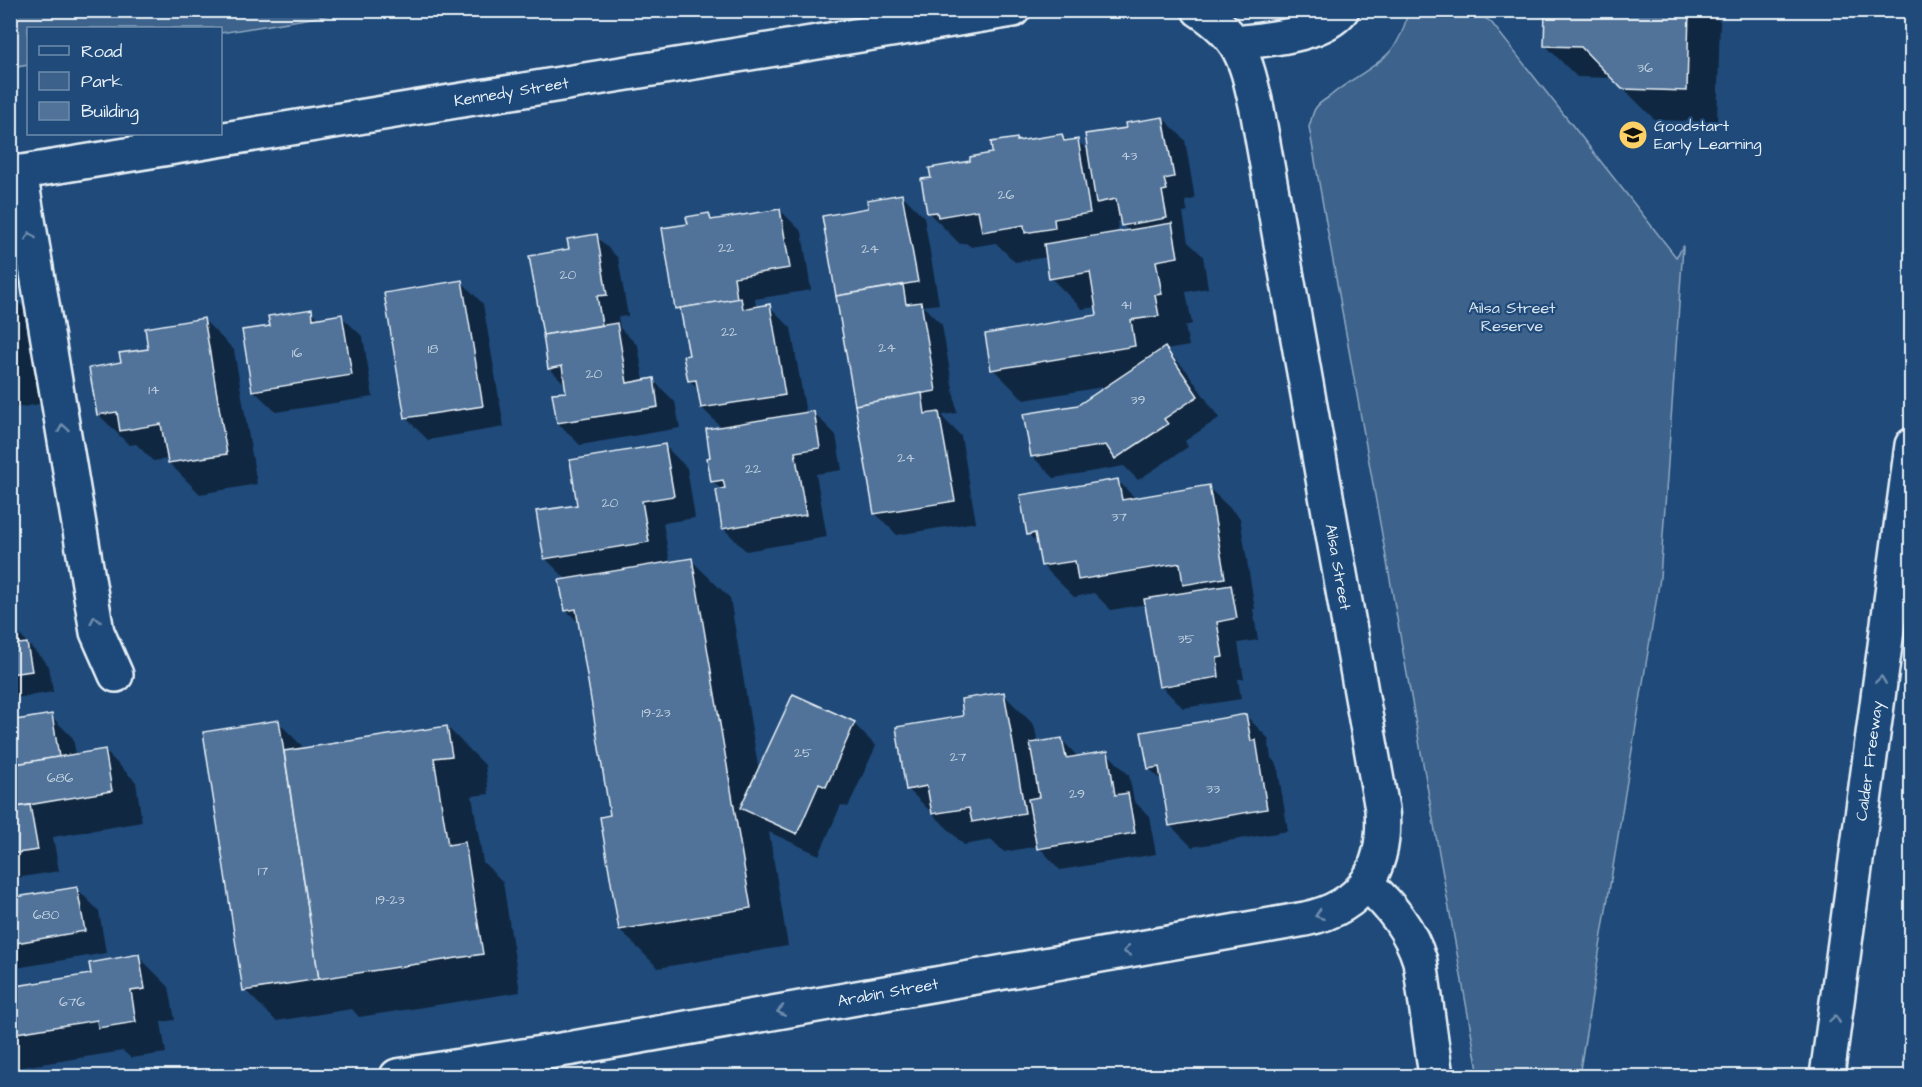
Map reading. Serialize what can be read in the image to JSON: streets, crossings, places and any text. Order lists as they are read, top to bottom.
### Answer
{
  "streets": {
    "main road": [
      "Kennedy Street",
      "Ailsa Street",
      "Calder Freeway",
      "Arabin Street"
    ]
  },
  "crossings": [
    ["Ailsa Street", "Arabin Street"]
  ],
  "one_way": ["Calder Freeway", "Arabin Street"],
  "parks": ["Ailsa Street Reserve"],
  "places": {
    "school or university": ["Goodstart Early Learning"]
  },
  "house_numbers": [
    "36",
    "43",
    "26",
    "22",
    "24",
    "20",
    "41",
    "22",
    "24",
    "18",
    "16",
    "20",
    "14",
    "39",
    "24",
    "22",
    "20",
    "37",
    "35",
    "19-23",
    "25",
    "27",
    "686",
    "33",
    "29",
    "17",
    "19-23",
    "680",
    "676"
  ],
  "legend": ["Road", "Park", "Building"]
}
